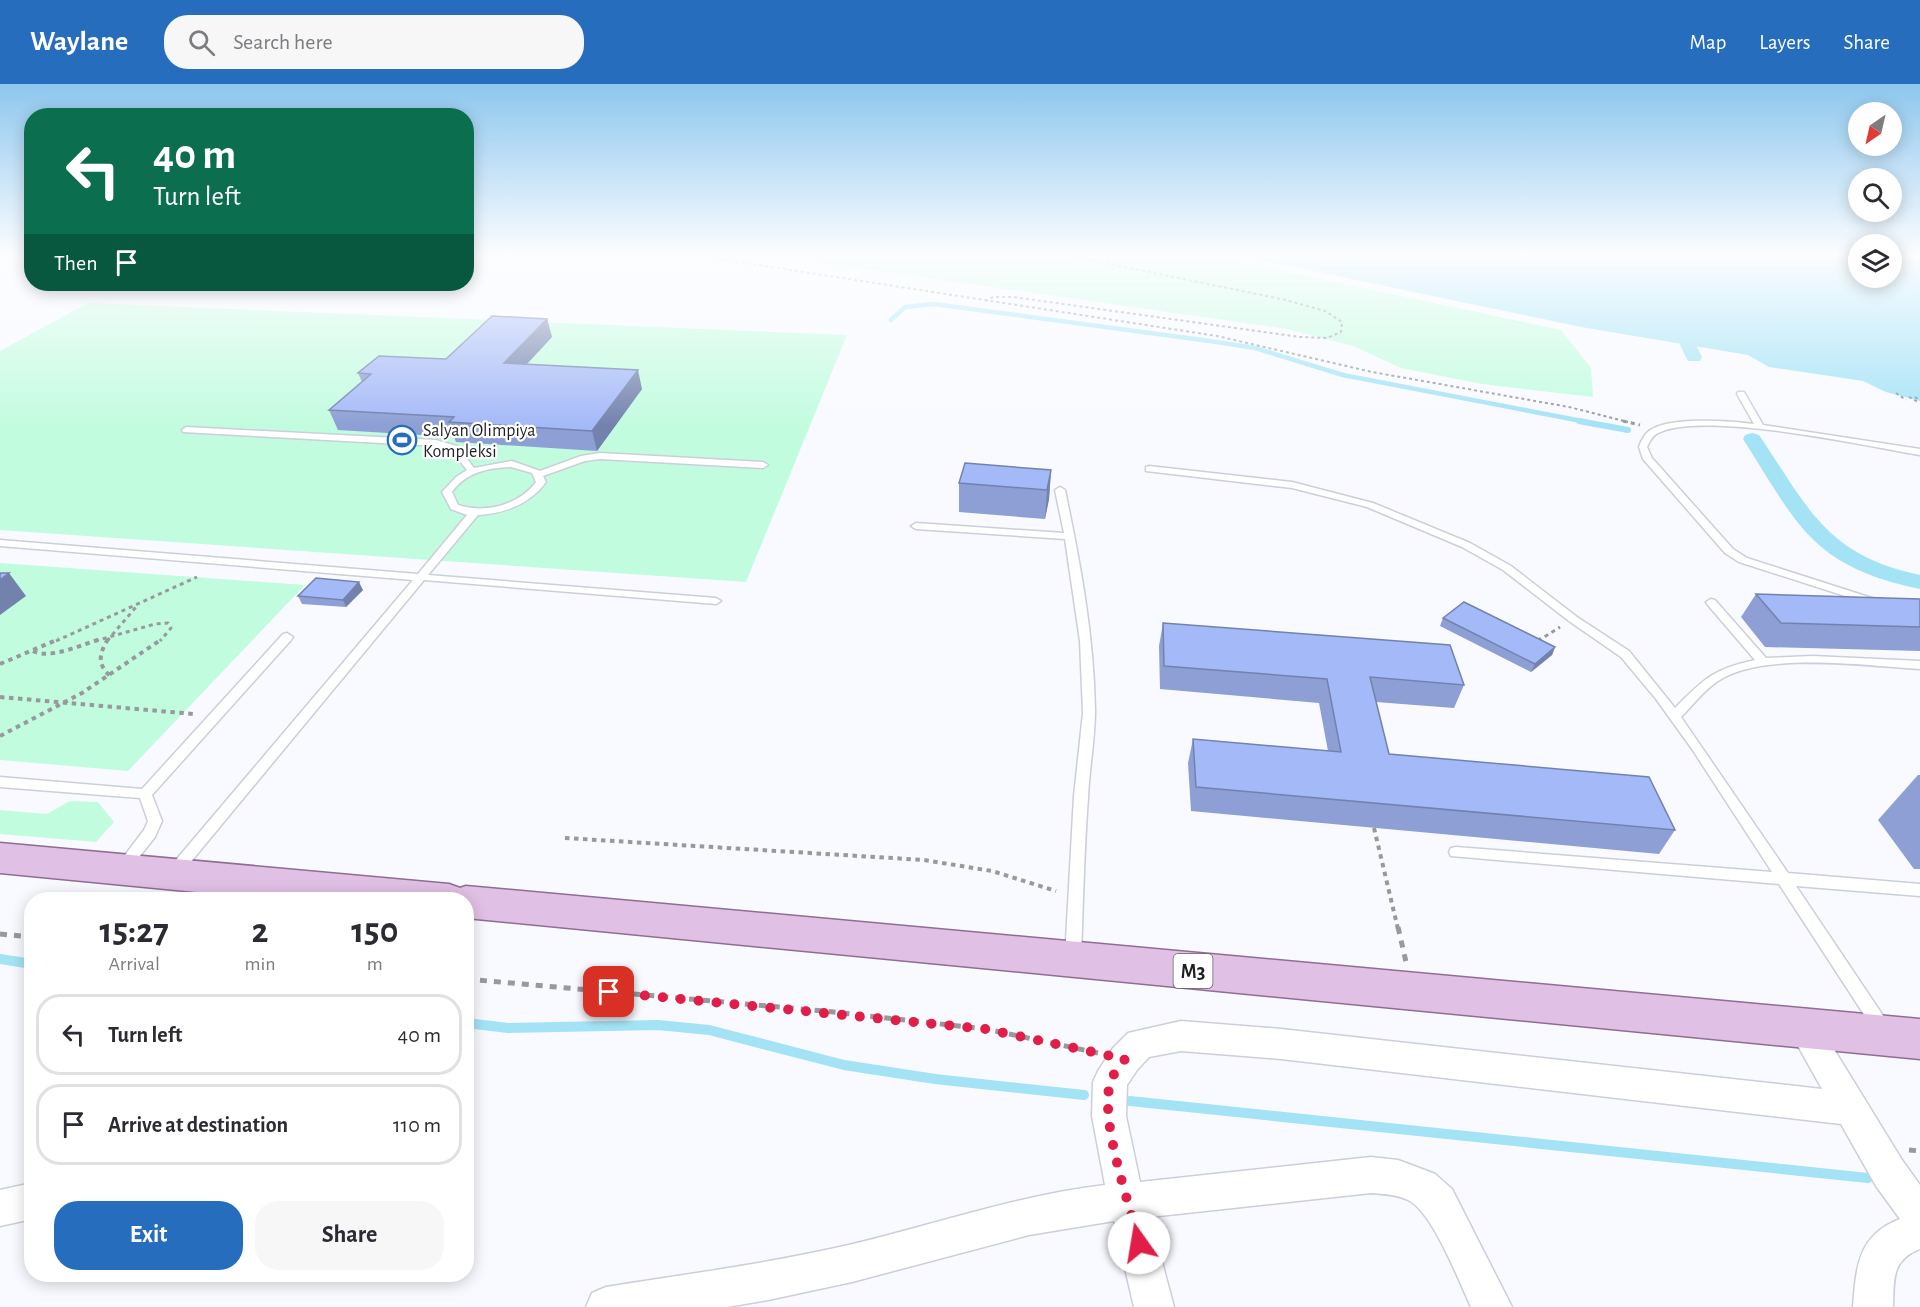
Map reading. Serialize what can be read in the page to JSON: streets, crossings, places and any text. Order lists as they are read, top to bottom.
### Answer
{
  "streets": {
    "main road": ["M3"]
  },
  "places": {
    "sports": ["Salyan Olimpiya Kompleksi"]
  },
  "north": "bottom left",
  "page": {
    "header": "Waylane",
    "search": "Search here",
    "nav": ["Map", "Layers", "Share"],
    "turn": ["40 m", "Turn left"],
    "then": "Then",
    "eta": [
      "15:27",
      "Arrival",
      "2",
      "min",
      "150",
      "m"
    ],
    "list": [
      {
        "name": "Turn left",
        "value": "40 m"
      },
      {
        "name": "Arrive at destination",
        "value": "110 m"
      }
    ],
    "buttons": ["Exit", "Share"]
  }
}
